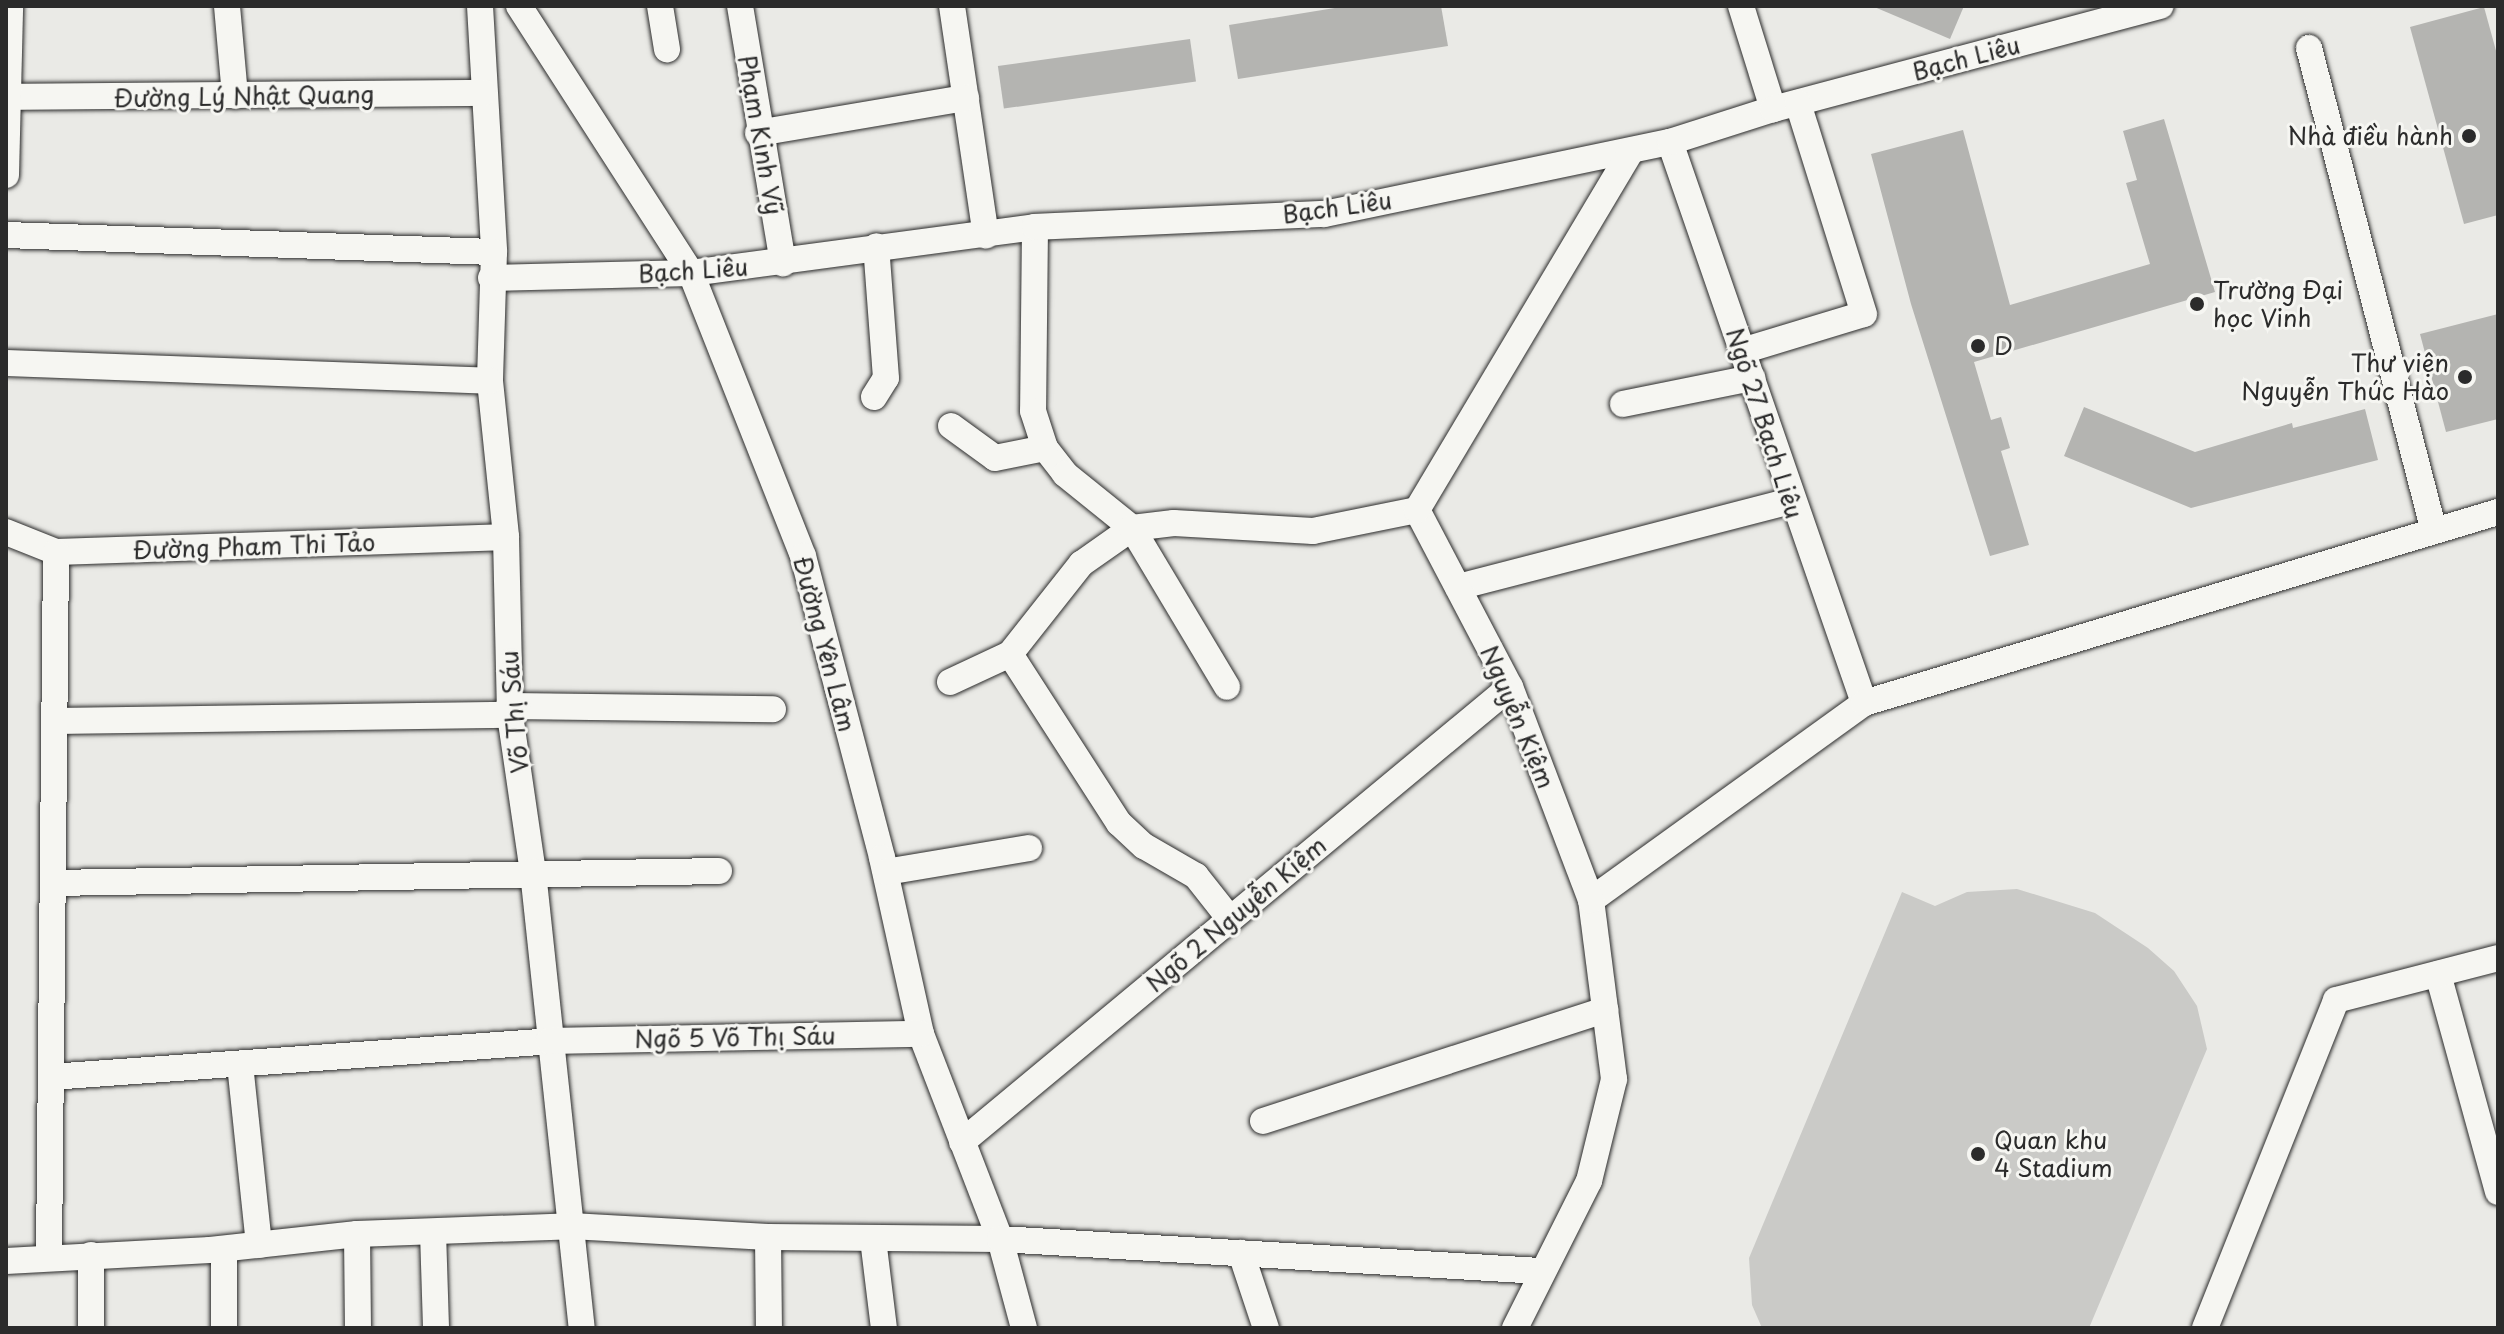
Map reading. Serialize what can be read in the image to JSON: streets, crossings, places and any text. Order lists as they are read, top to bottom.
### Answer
{
  "streets": {
    "street": [
      "Bạch Liêu",
      "Đường Lý Nhật Quang",
      "Phạm Kinh Vỹ",
      "Ngõ 27 Bạch Liêu",
      "Đường Pham Thi Tảo",
      "Đường Yên Lâm",
      "Võ Thị Sáu",
      "Nguyễn Kiệm",
      "Ngõ 2 Nguyễn Kiệm",
      "Ngõ 5 Võ Thị Sáu"
    ]
  },
  "crossings": [
    ["Bạch Liêu", "Phạm Kinh Vỹ"],
    ["Bạch Liêu", "Ngõ 27 Bạch Liêu"],
    ["Bạch Liêu", "Đường Yên Lâm"],
    ["Bạch Liêu", "Võ Thị Sáu"],
    ["Đường Lý Nhật Quang", "Võ Thị Sáu"],
    ["Đường Pham Thi Tảo", "Võ Thị Sáu"],
    ["Đường Yên Lâm", "Ngõ 2 Nguyễn Kiệm"],
    ["Đường Yên Lâm", "Ngõ 5 Võ Thị Sáu"],
    ["Võ Thị Sáu", "Ngõ 5 Võ Thị Sáu"],
    ["Nguyễn Kiệm", "Ngõ 2 Nguyễn Kiệm"]
  ],
  "places": [
    "Nhà điều hành",
    "Trường Đại học Vinh",
    "D",
    "Thư viện Nguyễn Thúc Hào",
    "Quan khu 4 Stadium"
  ]
}
